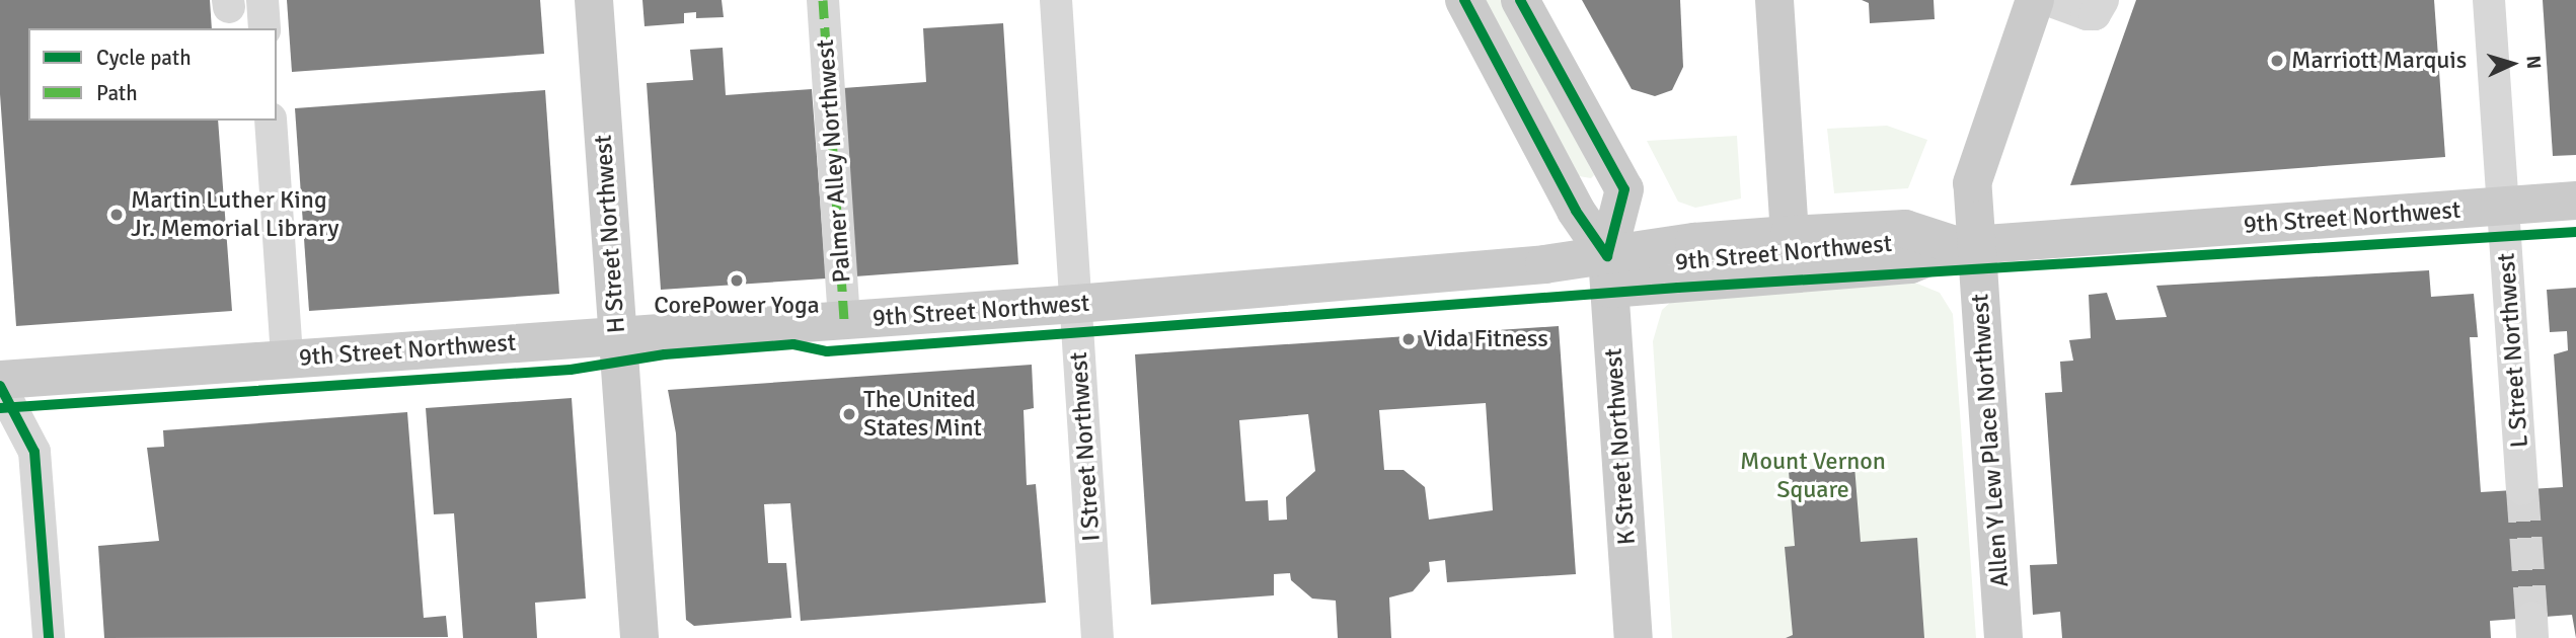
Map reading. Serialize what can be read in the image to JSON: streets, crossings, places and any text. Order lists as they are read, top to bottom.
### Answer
{
  "streets": {
    "main road": [
      "9th Street Northwest",
      "H Street Northwest",
      "Allen Y Lew Place Northwest",
      "K Street Northwest"
    ],
    "street": ["Palmer Alley Northwest", "L Street Northwest", "I Street Northwest"]
  },
  "crossings": [
    ["Palmer Alley Northwest", "9th Street Northwest"],
    ["9th Street Northwest", "H Street Northwest"],
    ["9th Street Northwest", "L Street Northwest"],
    ["9th Street Northwest", "Allen Y Lew Place Northwest"],
    ["9th Street Northwest", "I Street Northwest"],
    ["9th Street Northwest", "K Street Northwest"]
  ],
  "parks": ["Mount Vernon Square"],
  "places": [
    "Marriott Marquis",
    "Martin Luther King Jr. Memorial Library",
    "CorePower Yoga",
    "Vida Fitness",
    "The United States Mint"
  ],
  "legend": ["Cycle path", "Path"],
  "north": "right"
}
